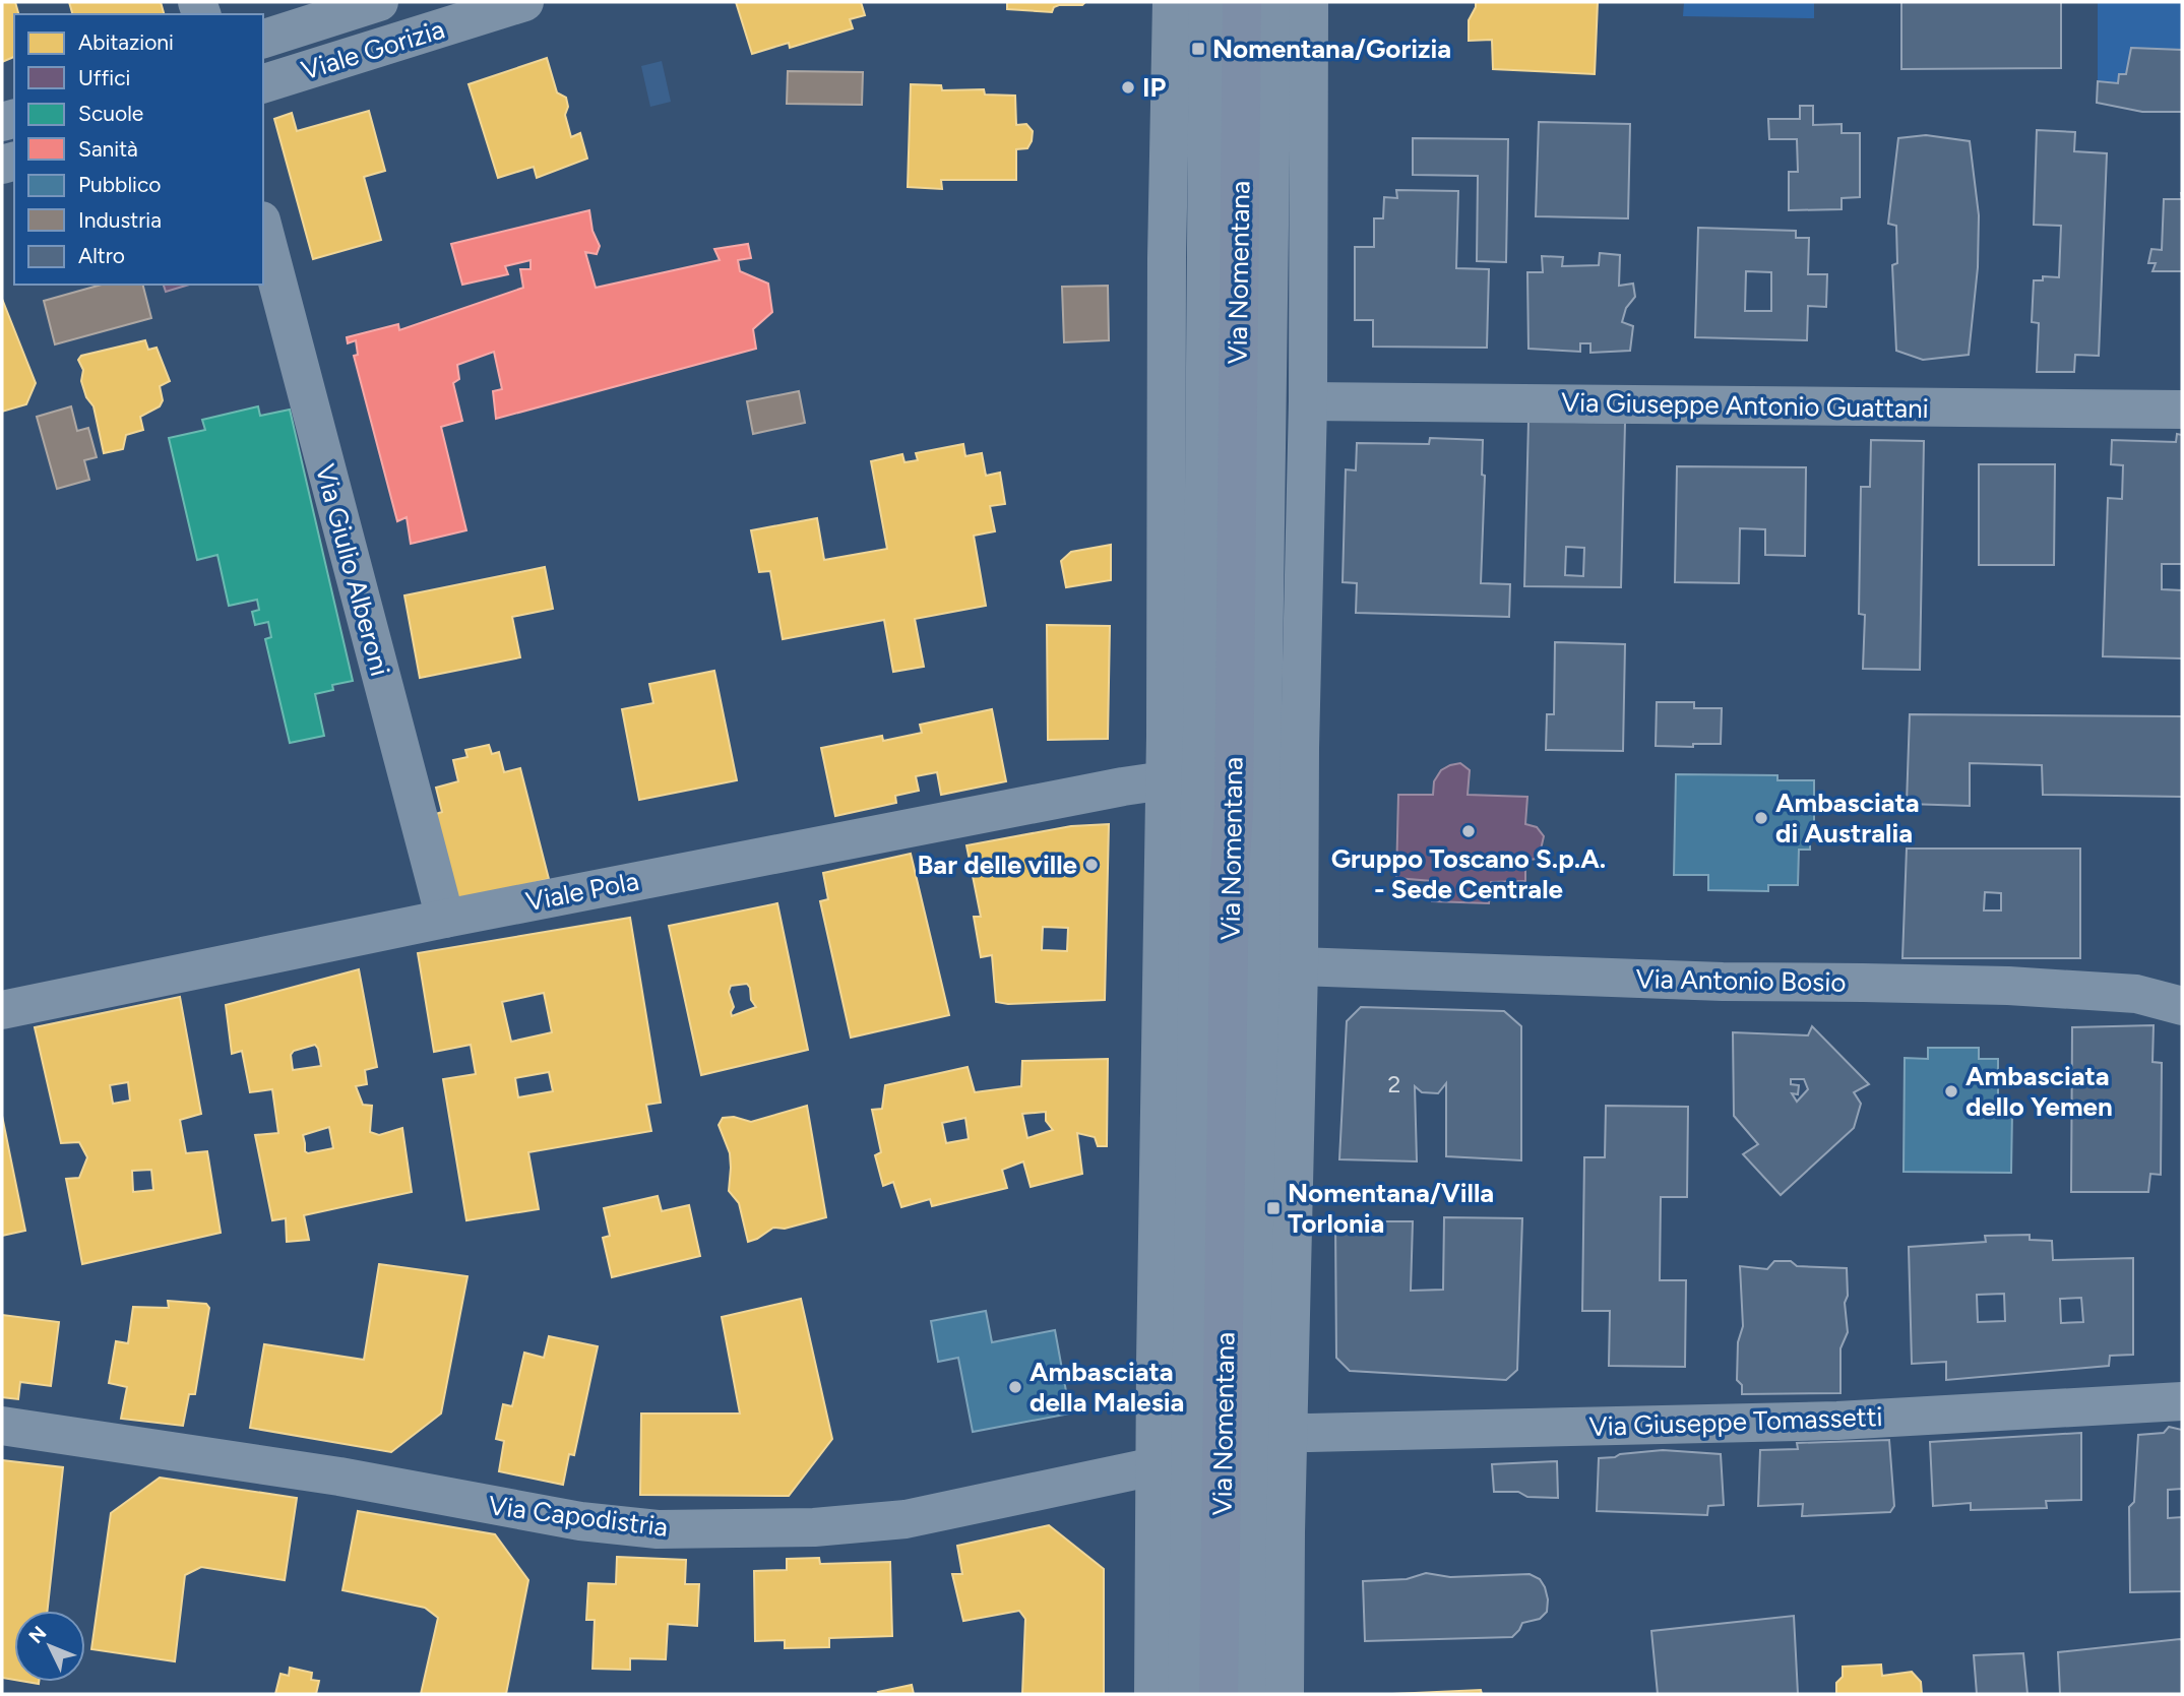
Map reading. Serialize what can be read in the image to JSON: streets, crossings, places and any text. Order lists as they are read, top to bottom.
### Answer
{
  "streets": {
    "main road": ["Via Nomentana"],
    "street": [
      "Viale Gorizia",
      "Via Giuseppe Antonio Guattani",
      "Via Giulio Alberoni",
      "Viale Pola",
      "Via Antonio Bosio",
      "Via Giuseppe Tomassetti",
      "Via Capodistria"
    ]
  },
  "crossings": [
    ["Via Nomentana", "Via Giuseppe Antonio Guattani"],
    ["Via Nomentana", "Via Antonio Bosio"],
    ["Via Nomentana", "Via Giuseppe Tomassetti"],
    ["Via Giulio Alberoni", "Viale Pola"]
  ],
  "places": {
    "transit": ["Nomentana/Gorizia", "Nomentana/Villa Torlonia"],
    "other": [
      "IP",
      "Ambasciata di Australia",
      "Gruppo Toscano S.p.A. - Sede Centrale",
      "Bar delle ville",
      "Ambasciata dello Yemen",
      "Ambasciata della Malesia"
    ]
  },
  "house_numbers": ["2"],
  "legend": [
    "Abitazioni",
    "Uffici",
    "Scuole",
    "Sanità",
    "Pubblico",
    "Industria",
    "Altro"
  ],
  "north": "top left"
}
